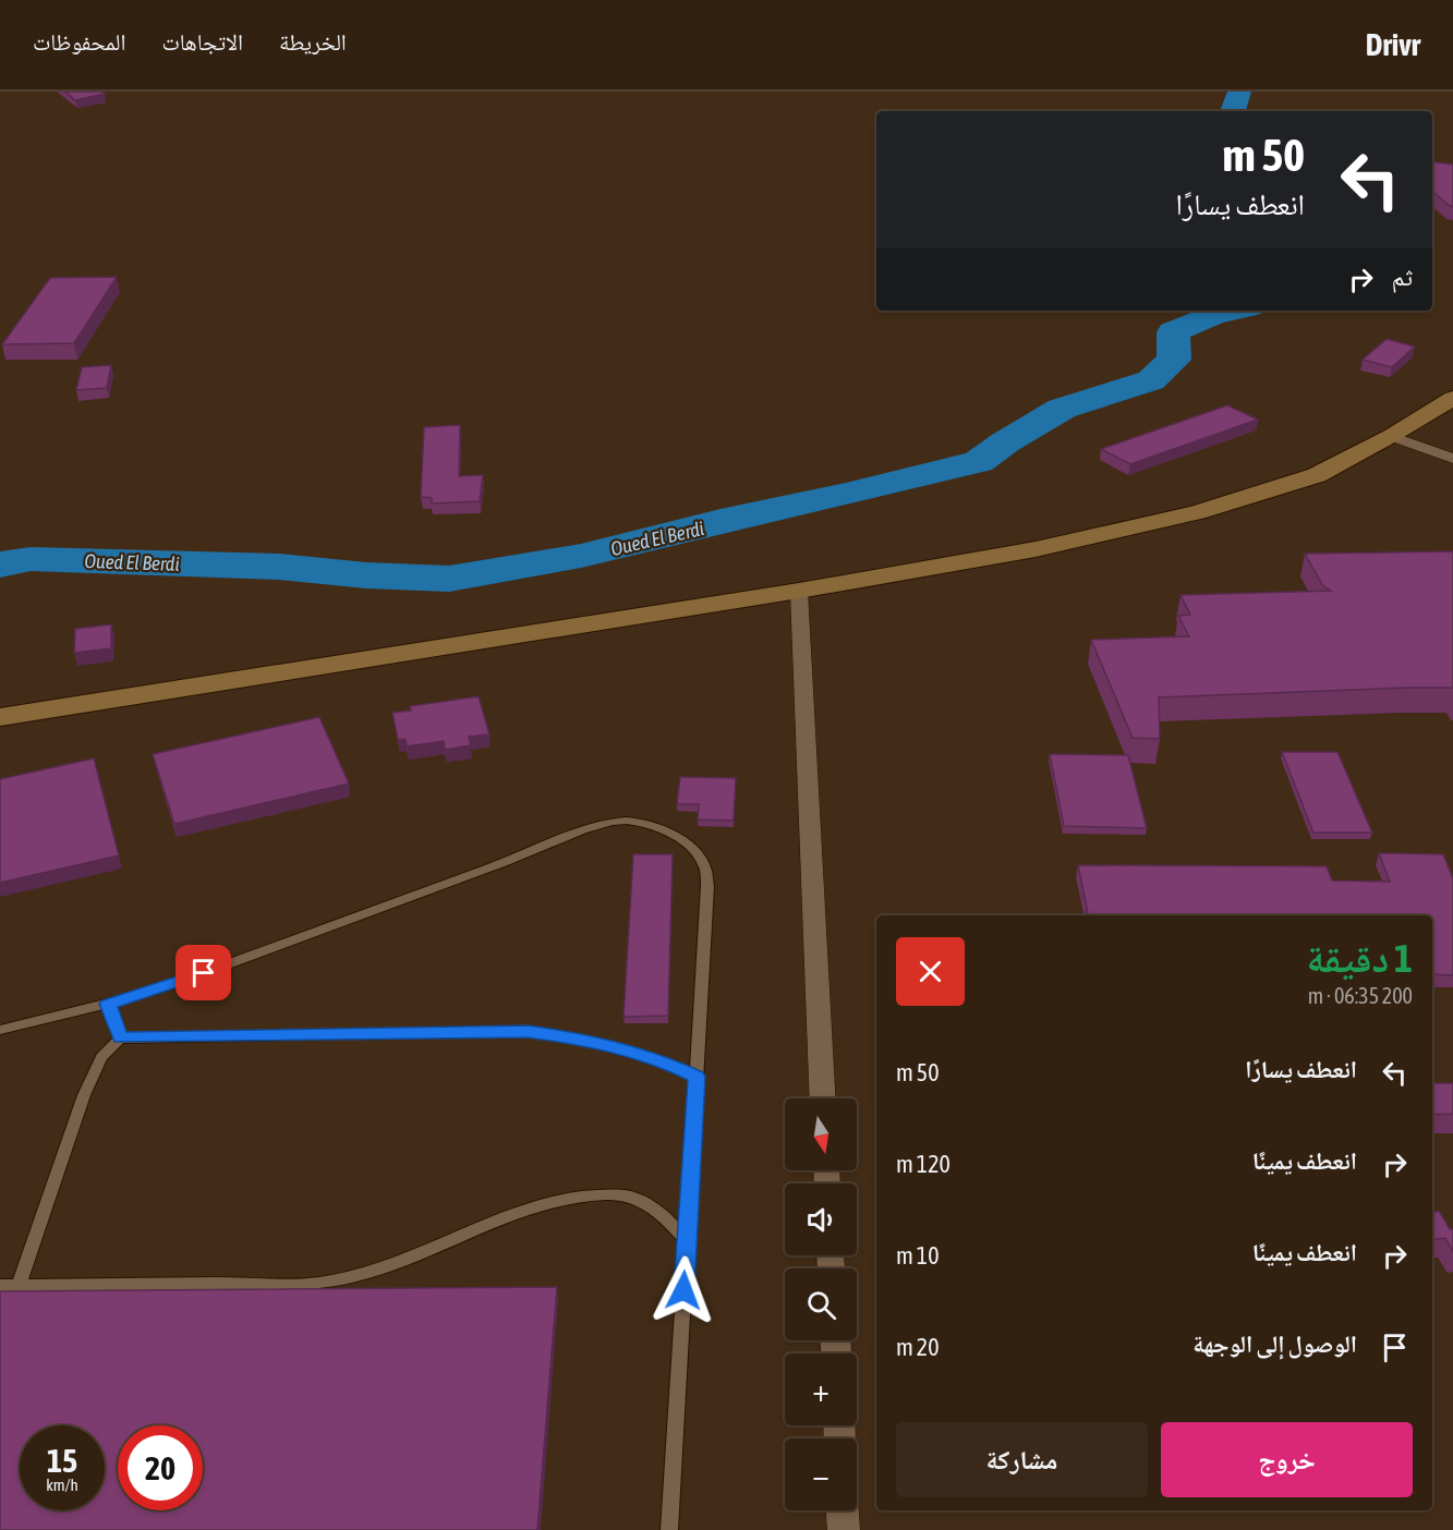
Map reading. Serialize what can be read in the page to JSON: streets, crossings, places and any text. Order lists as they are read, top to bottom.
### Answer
{
  "water": ["Oued El Berdi"],
  "north": "bottom",
  "page": {
    "header": "Drivr",
    "nav": ["الخريطة", "الاتجاهات", "المحفوظات"],
    "turn": ["50 m", "انعطف يسارًا"],
    "then": "ثم",
    "heading": ["1 دقيقة", "200 m · 06:35"],
    "list": [
      {
        "name": "انعطف يسارًا",
        "value": "50 m"
      },
      {
        "name": "انعطف يمينًا",
        "value": "120 m"
      },
      {
        "name": "انعطف يمينًا",
        "value": "10 m"
      },
      {
        "name": "الوصول إلى الوجهة",
        "value": "20 m"
      }
    ],
    "map_buttons": ["+", "−"],
    "buttons": ["خروج", "مشاركة"],
    "speed": "15 km/h",
    "limit": "20"
  }
}
